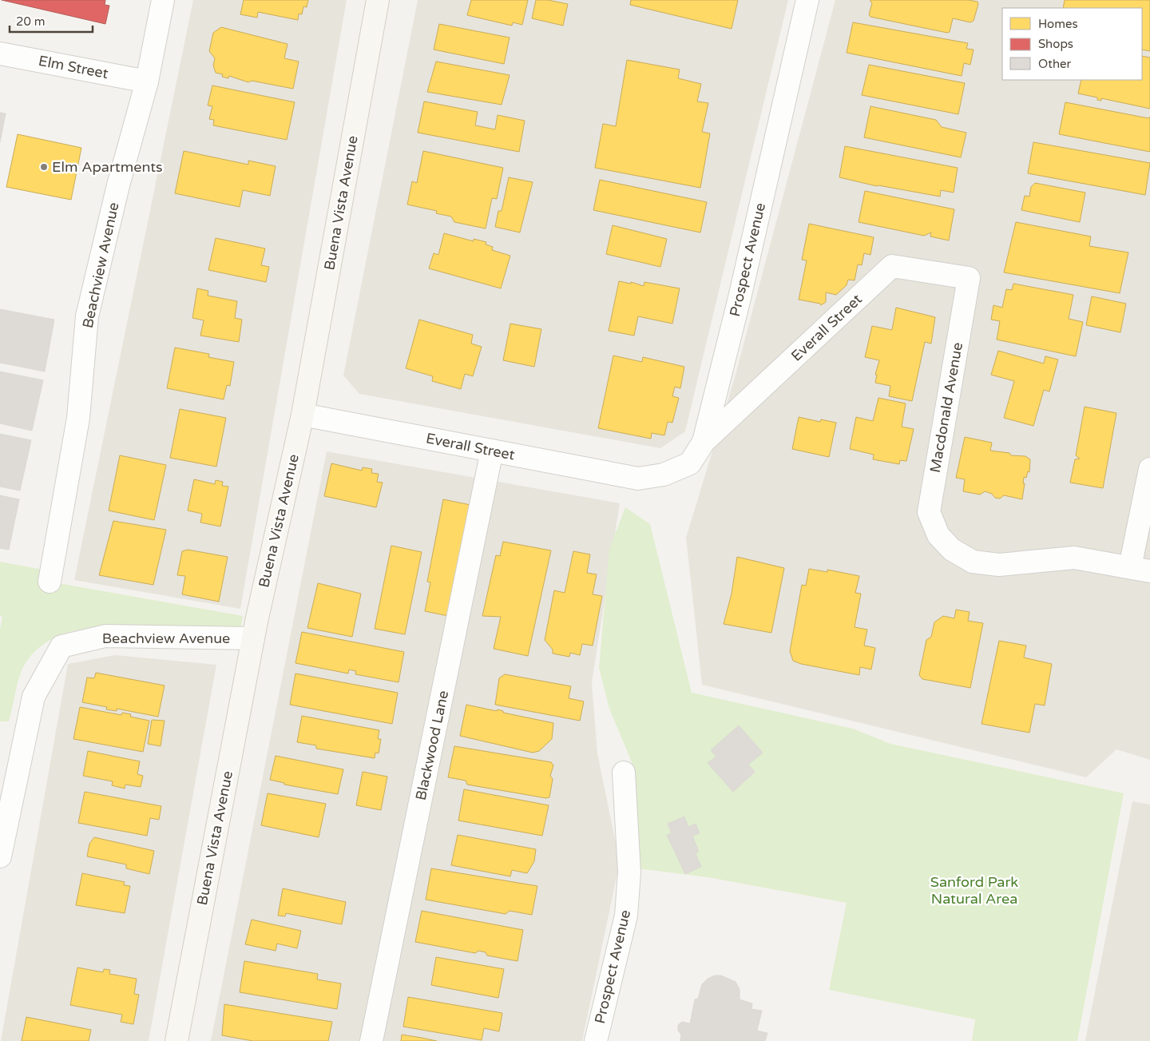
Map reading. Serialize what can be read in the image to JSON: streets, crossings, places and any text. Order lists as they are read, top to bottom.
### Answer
{
  "streets": {
    "street": [
      "Elm Street",
      "Buena Vista Avenue",
      "Prospect Avenue",
      "Beachview Avenue",
      "Everall Street",
      "Macdonald Avenue",
      "Blackwood Lane"
    ]
  },
  "crossings": [
    ["Elm Street", "Beachview Avenue"],
    ["Buena Vista Avenue", "Beachview Avenue"],
    ["Buena Vista Avenue", "Everall Street"],
    ["Prospect Avenue", "Everall Street"],
    ["Everall Street", "Macdonald Avenue"],
    ["Everall Street", "Blackwood Lane"]
  ],
  "parks": ["Sanford Park Natural Area"],
  "places": ["Elm Apartments"],
  "legend": ["Homes", "Shops", "Other"],
  "scale_bar": "20 m"
}
